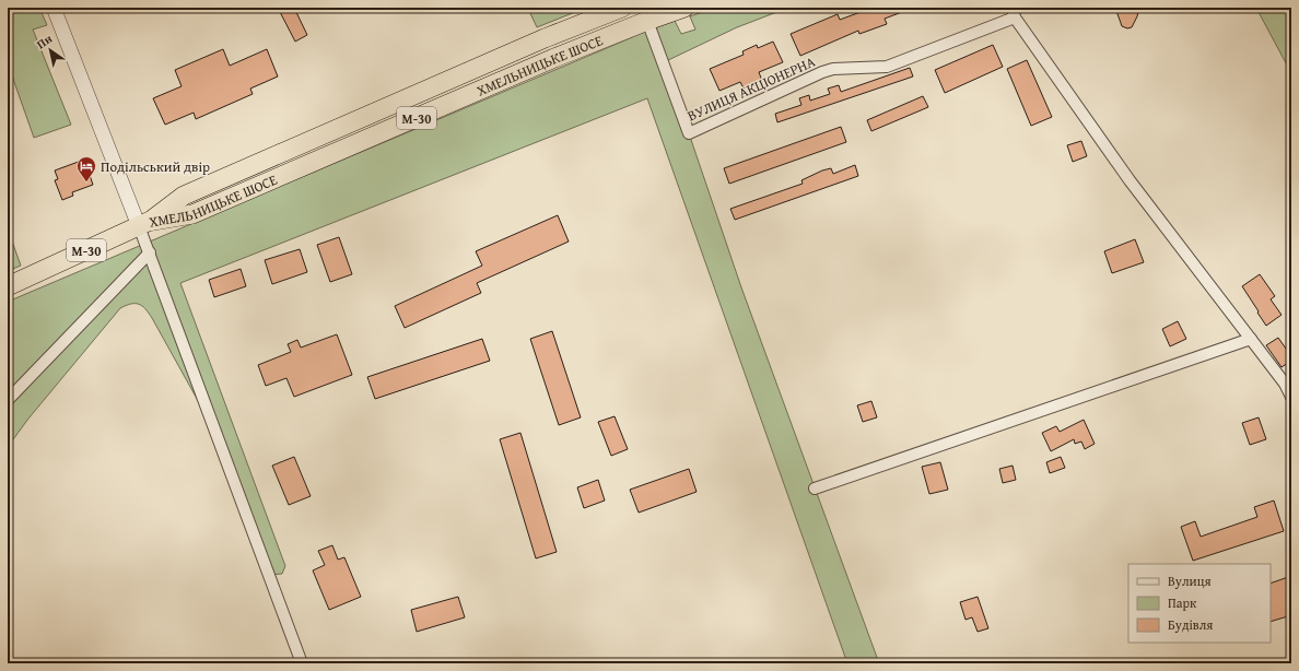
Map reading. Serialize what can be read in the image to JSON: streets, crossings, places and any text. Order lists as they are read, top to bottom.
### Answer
{
  "streets": {
    "highway": ["ХМЕЛЬНИЦЬКЕ ШОСЕ", "М-30"],
    "street": ["ВУЛИЦЯ АКЦІОНЕРНА"]
  },
  "crossings": [
    ["ХМЕЛЬНИЦЬКЕ ШОСЕ", "ВУЛИЦЯ АКЦІОНЕРНА"],
    ["ХМЕЛЬНИЦЬКЕ ШОСЕ", "М-30"]
  ],
  "places": {
    "hotel": ["Подільський двір"]
  },
  "legend": ["Вулиця", "Парк", "Будівля"],
  "north": "top left"
}
